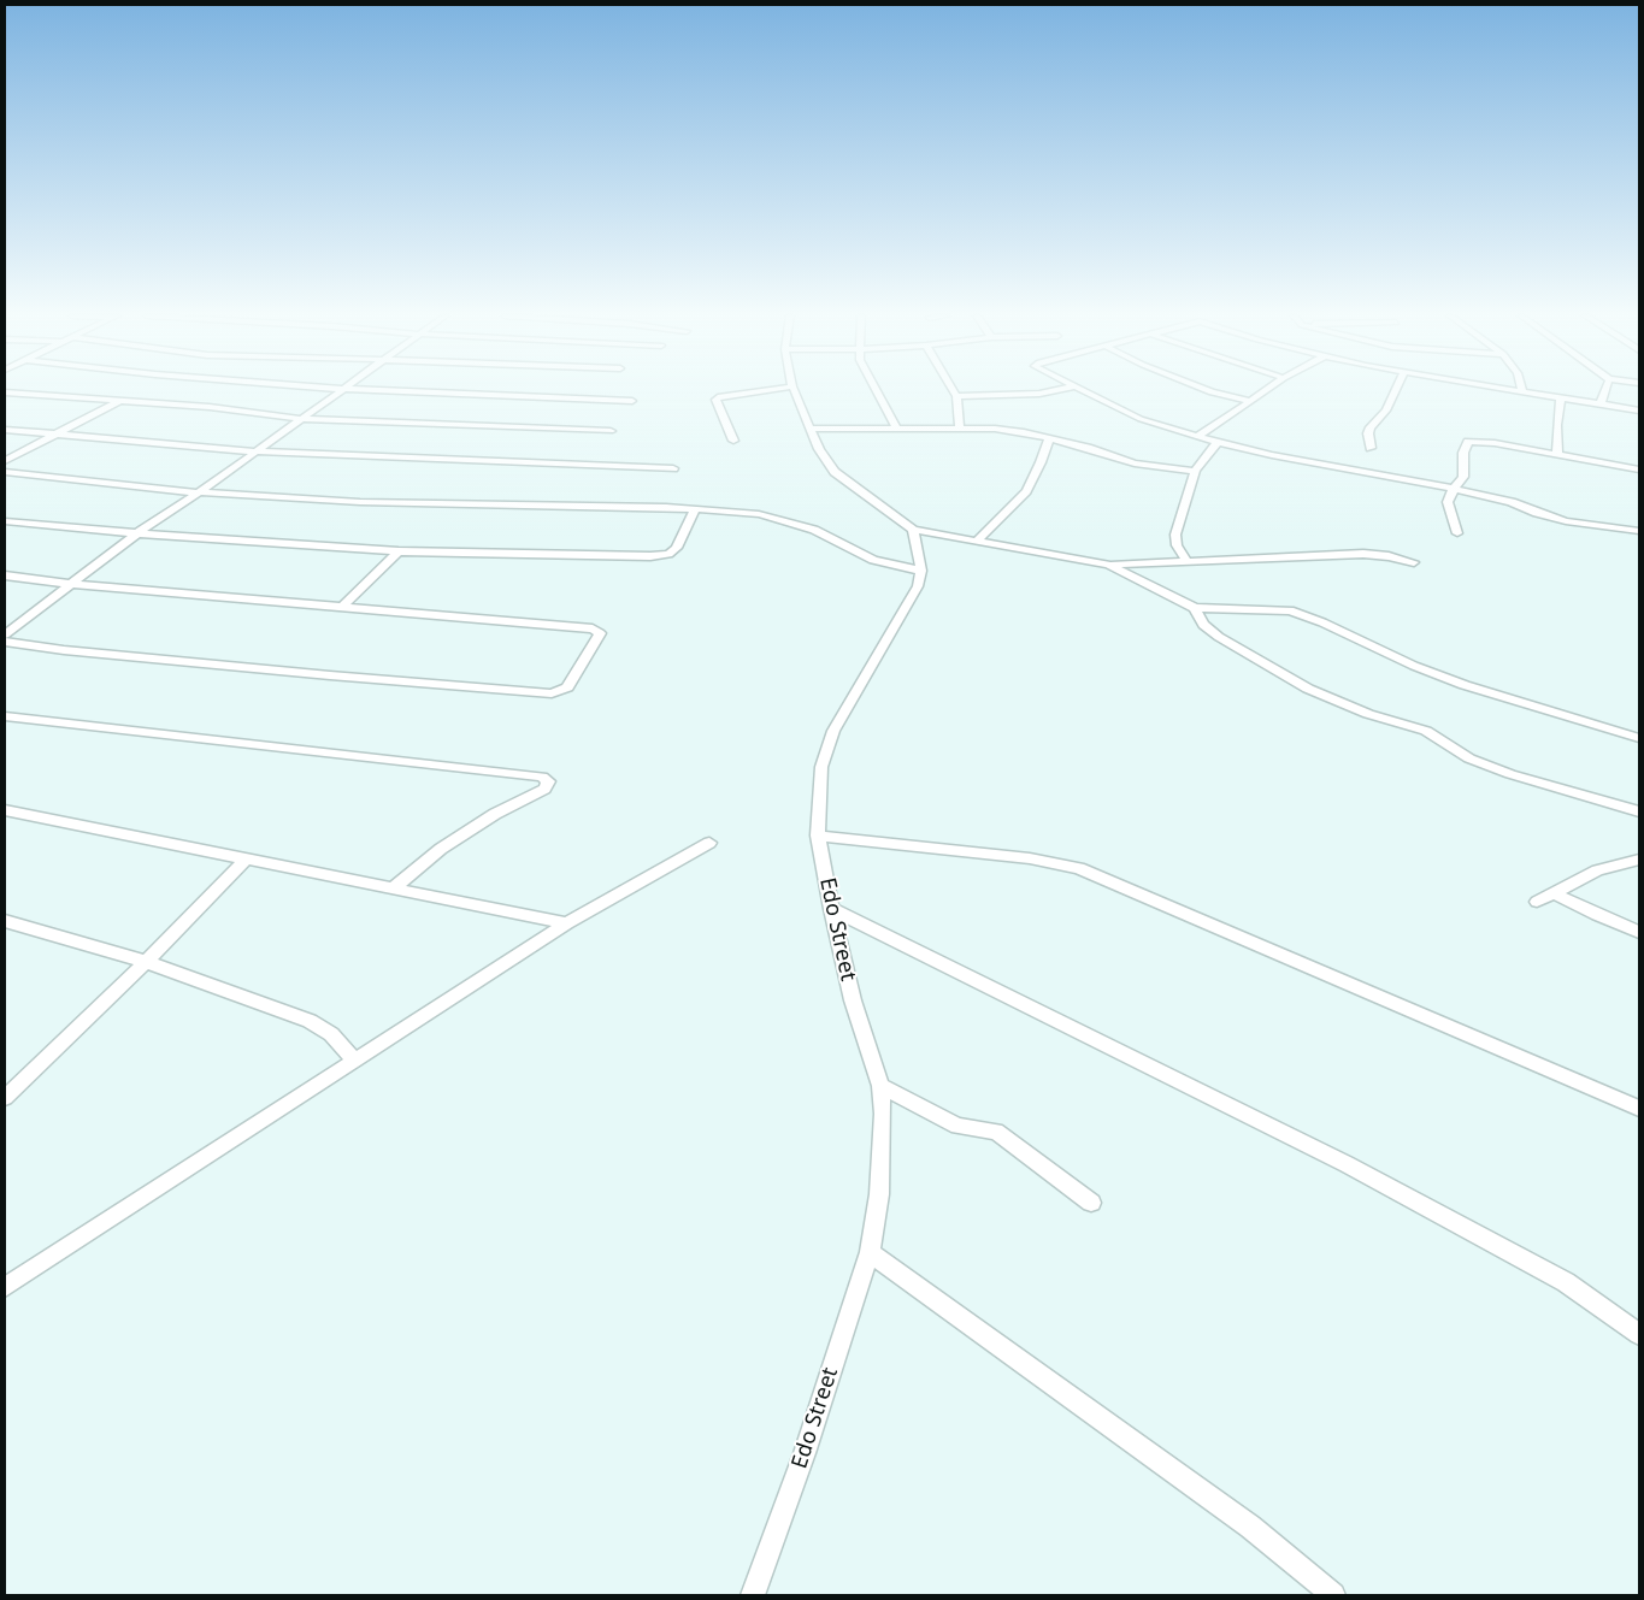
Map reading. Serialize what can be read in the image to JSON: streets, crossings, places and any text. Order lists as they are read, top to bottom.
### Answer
{
  "streets": {
    "street": ["Edo Street"]
  }
}
